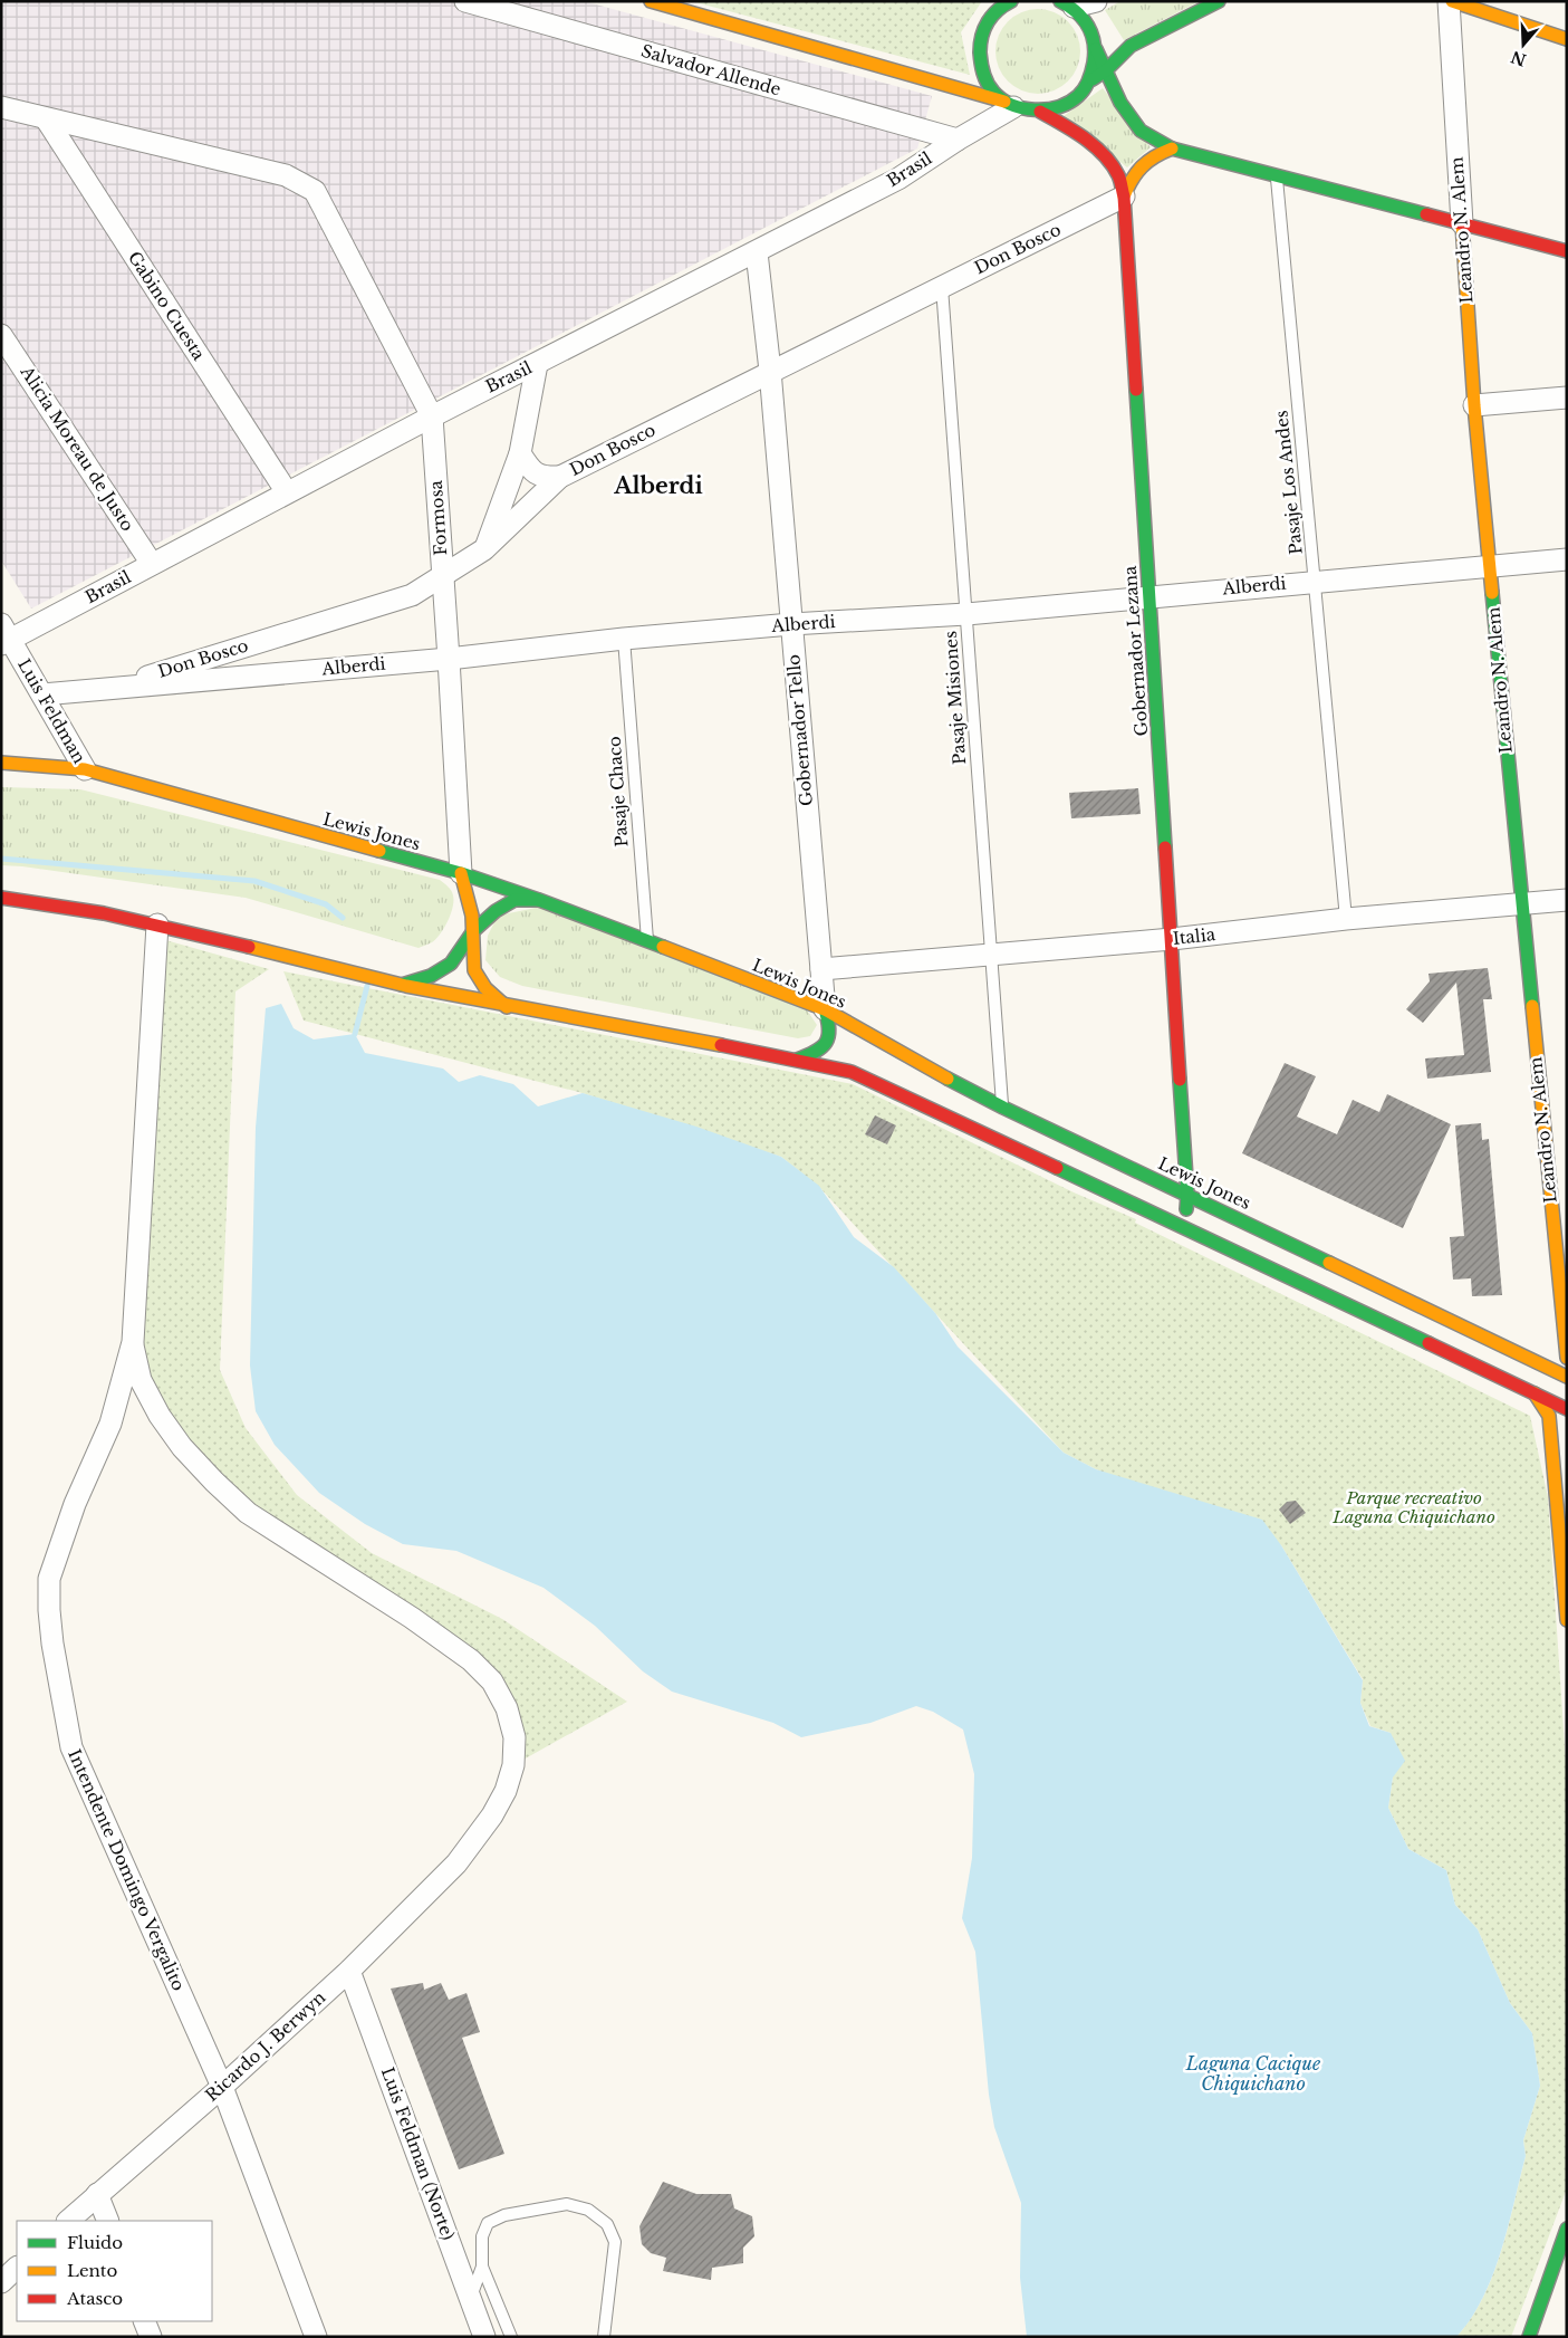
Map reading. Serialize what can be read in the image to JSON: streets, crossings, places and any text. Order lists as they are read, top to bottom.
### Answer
{
  "streets": {
    "street": [
      "Salvador Allende",
      "Brasil",
      "Leandro N. Alem",
      "Don Bosco",
      "Gabino Cuesta",
      "Alicia Moreau de Justo",
      "Formosa",
      "Alberdi",
      "Gobernador Lezana",
      "Luis Feldman",
      "Gobernador Tello",
      "Lewis Jones",
      "Italia",
      "Intendente Domingo Vergalito",
      "Ricardo J. Berwyn",
      "Luis Feldman (Norte)"
    ],
    "lane": ["Pasaje Los Andes", "Pasaje Misiones", "Pasaje Chaco"]
  },
  "crossings": [
    ["Salvador Allende", "Brasil"],
    ["Brasil", "Gabino Cuesta"],
    ["Brasil", "Alicia Moreau de Justo"],
    ["Brasil", "Formosa"],
    ["Brasil", "Luis Feldman"],
    ["Brasil", "Gobernador Tello"],
    ["Leandro N. Alem", "Alberdi"],
    ["Leandro N. Alem", "Italia"],
    ["Don Bosco", "Formosa"],
    ["Don Bosco", "Alberdi"],
    ["Don Bosco", "Gobernador Lezana"],
    ["Don Bosco", "Pasaje Misiones"],
    ["Don Bosco", "Gobernador Tello"],
    ["Gabino Cuesta", "Formosa"],
    ["Pasaje Los Andes", "Alberdi"],
    ["Pasaje Los Andes", "Italia"],
    ["Formosa", "Alberdi"],
    ["Formosa", "Lewis Jones"],
    ["Alberdi", "Gobernador Lezana"],
    ["Alberdi", "Pasaje Misiones"],
    ["Alberdi", "Luis Feldman"],
    ["Alberdi", "Gobernador Tello"],
    ["Alberdi", "Pasaje Chaco"],
    ["Gobernador Lezana", "Lewis Jones"],
    ["Gobernador Lezana", "Italia"],
    ["Pasaje Misiones", "Lewis Jones"],
    ["Pasaje Misiones", "Italia"],
    ["Luis Feldman", "Lewis Jones"],
    ["Gobernador Tello", "Lewis Jones"],
    ["Gobernador Tello", "Italia"],
    ["Pasaje Chaco", "Lewis Jones"],
    ["Intendente Domingo Vergalito", "Ricardo J. Berwyn"],
    ["Ricardo J. Berwyn", "Luis Feldman (Norte)"]
  ],
  "districts": ["Alberdi"],
  "water": ["Laguna Cacique Chiquichano"],
  "parks": ["Parque recreativo Laguna Chiquichano"],
  "legend": ["Fluido", "Lento", "Atasco"],
  "north": "bottom"
}
